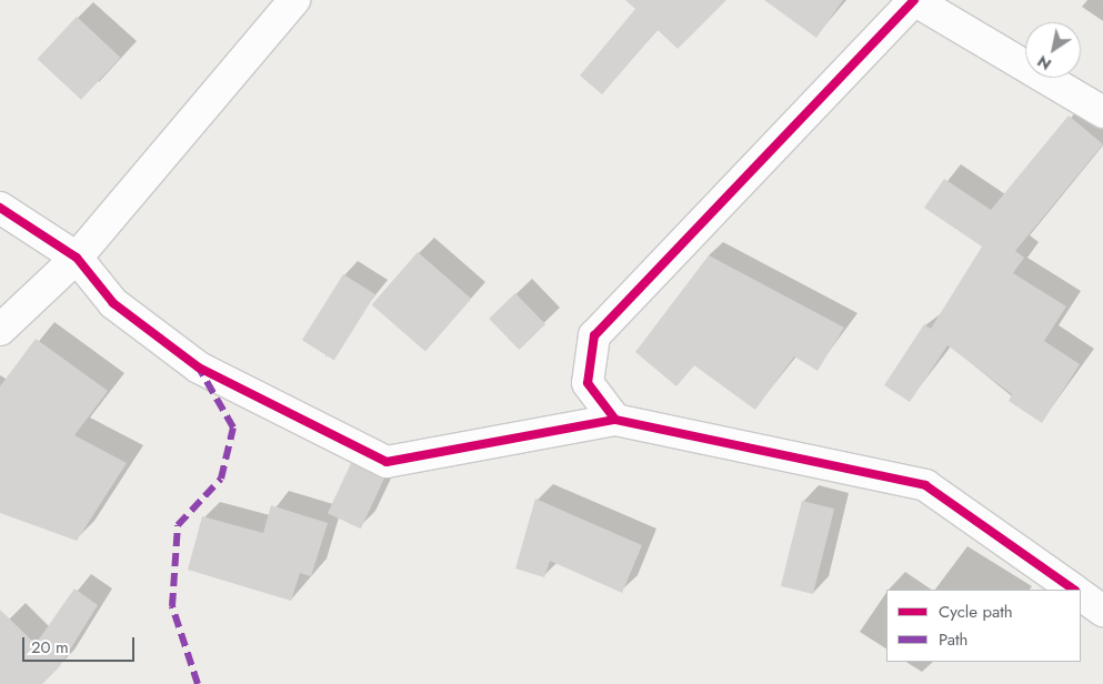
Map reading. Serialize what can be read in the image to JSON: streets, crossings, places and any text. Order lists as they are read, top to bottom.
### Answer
{
  "legend": ["Cycle path", "Path"],
  "scale_bar": "20 m",
  "north": "bottom left"
}
